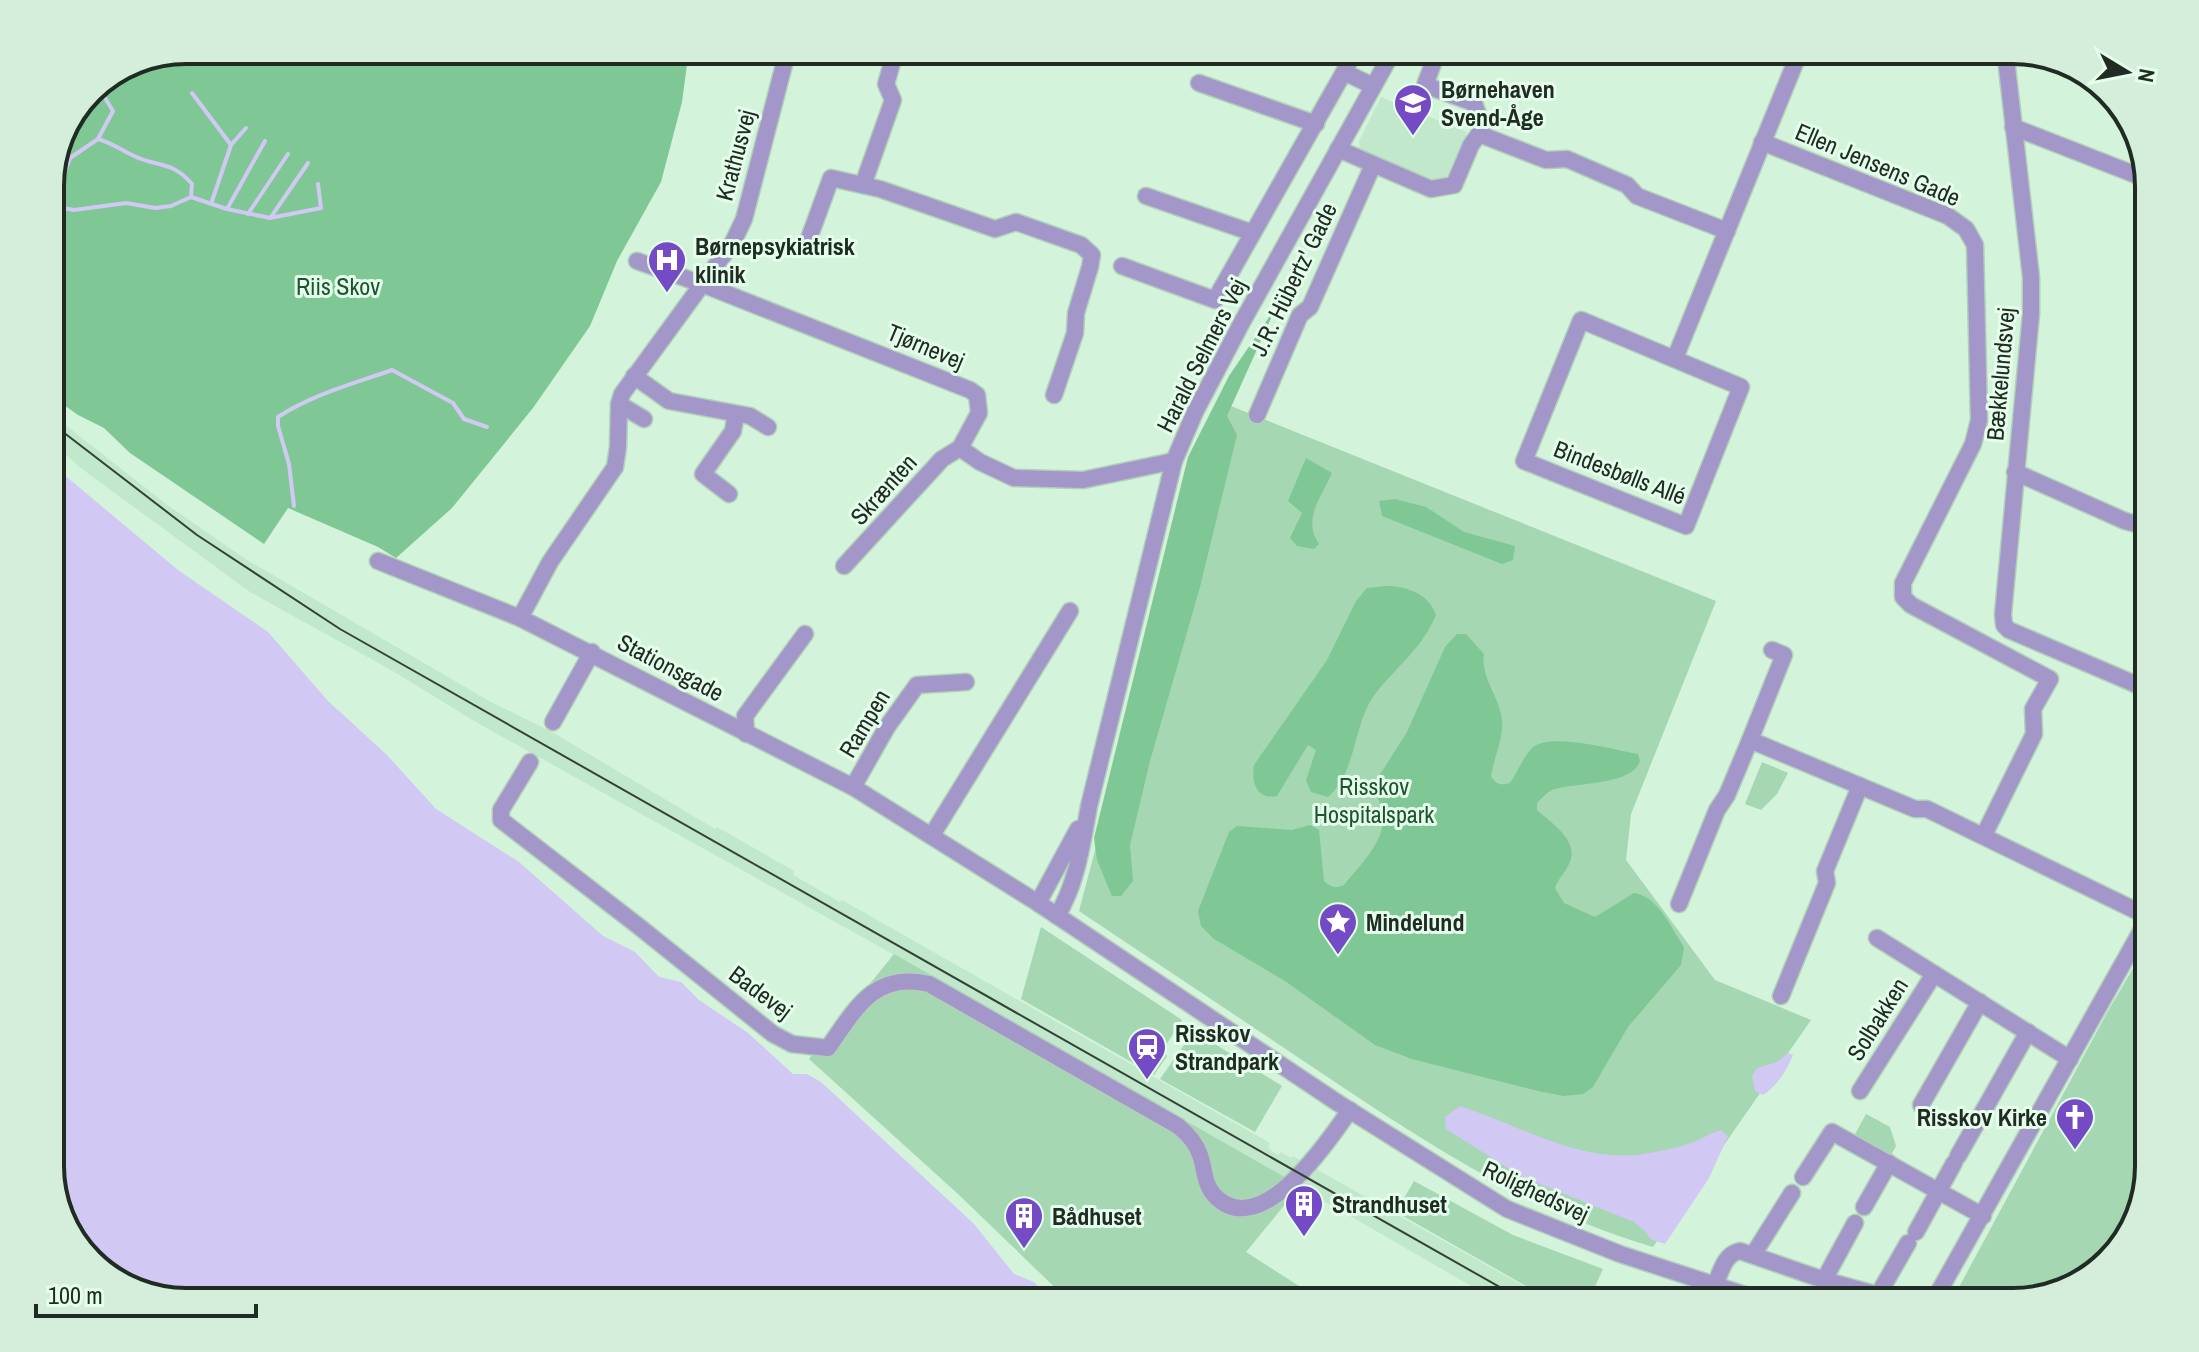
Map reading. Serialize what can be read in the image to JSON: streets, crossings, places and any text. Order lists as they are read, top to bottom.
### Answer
{
  "streets": {
    "street": [
      "Krathusvej",
      "Ellen Jensens Gade",
      "J.R. Hübertz' Gade",
      "Tjørnevej",
      "Harald Selmers Vej",
      "Bækkelundsvej",
      "Bindesbølls Allé",
      "Skrænten",
      "Stationsgade",
      "Rampen",
      "Badevej",
      "Solbakken",
      "Rolighedsvej"
    ]
  },
  "crossings": [
    ["Krathusvej", "Tjørnevej"],
    ["Krathusvej", "Stationsgade"],
    ["Tjørnevej", "Skrænten"],
    ["Harald Selmers Vej", "Stationsgade"],
    ["Harald Selmers Vej", "Rolighedsvej"],
    ["Stationsgade", "Rampen"],
    ["Stationsgade", "Rolighedsvej"],
    ["Badevej", "Rolighedsvej"]
  ],
  "parks": ["Riis Skov", "Risskov Hospitalspark"],
  "places": {
    "school or university": ["Børnehaven Svend-Åge"],
    "hospital": ["Børnepsykiatrisk klinik"],
    "place": ["Mindelund"],
    "station": ["Risskov Strandpark"],
    "church": ["Risskov Kirke"],
    "building": ["Strandhuset", "Bådhuset"]
  },
  "scale_bar": "100 m",
  "north": "right"
}
